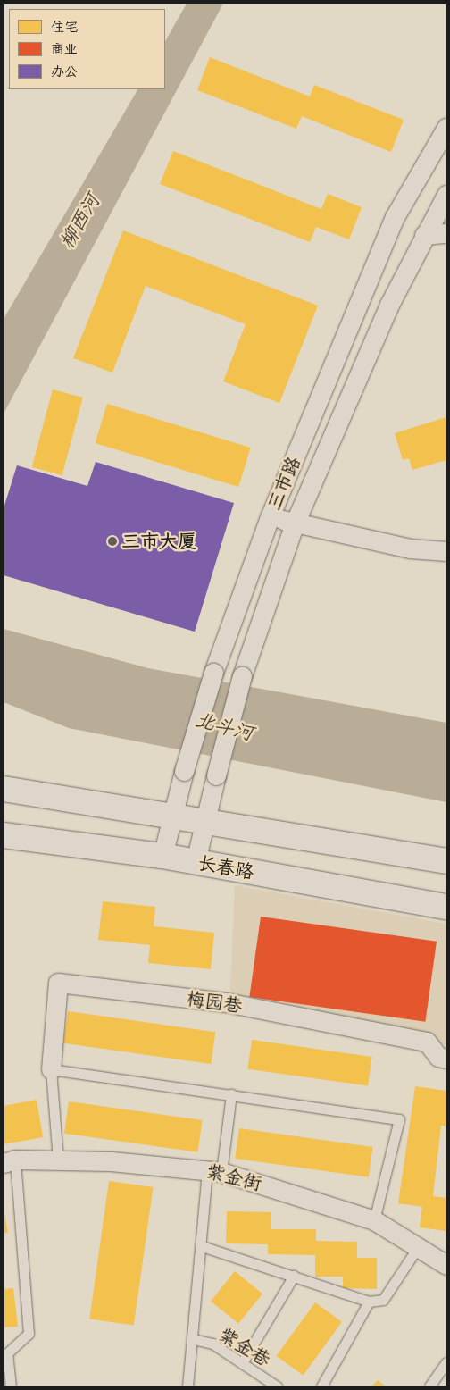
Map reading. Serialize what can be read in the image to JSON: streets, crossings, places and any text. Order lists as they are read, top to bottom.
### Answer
{
  "streets": {
    "main road": ["长春路"],
    "street": ["三市路", "梅园巷", "紫金街"],
    "lane": ["紫金巷"]
  },
  "crossings": [
    ["三市路", "长春路"]
  ],
  "water": ["柳西河", "北斗河"],
  "places": ["三市大厦"],
  "legend": ["住宅", "商业", "办公"]
}
